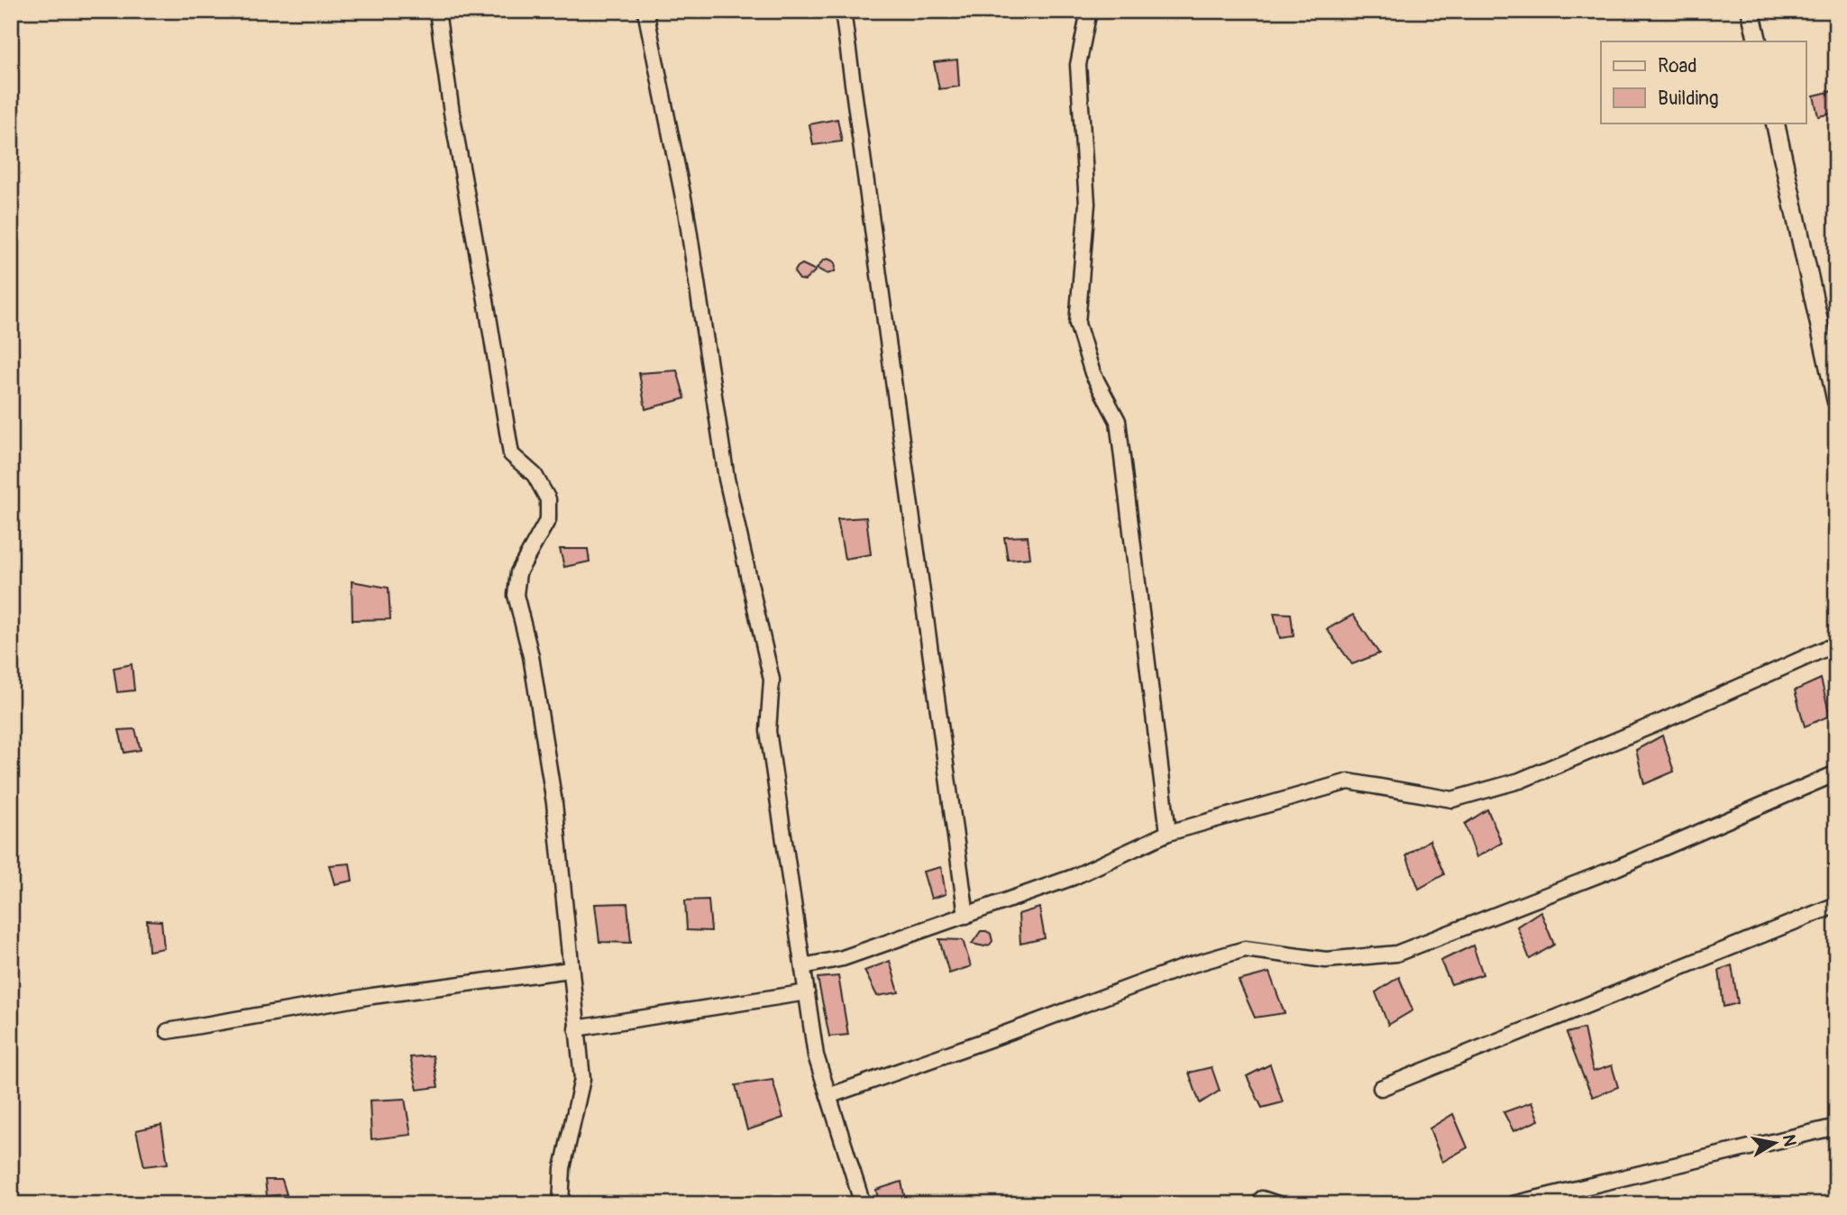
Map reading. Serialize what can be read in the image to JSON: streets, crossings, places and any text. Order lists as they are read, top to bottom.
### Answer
{
  "legend": ["Road", "Building"],
  "north": "right"
}
